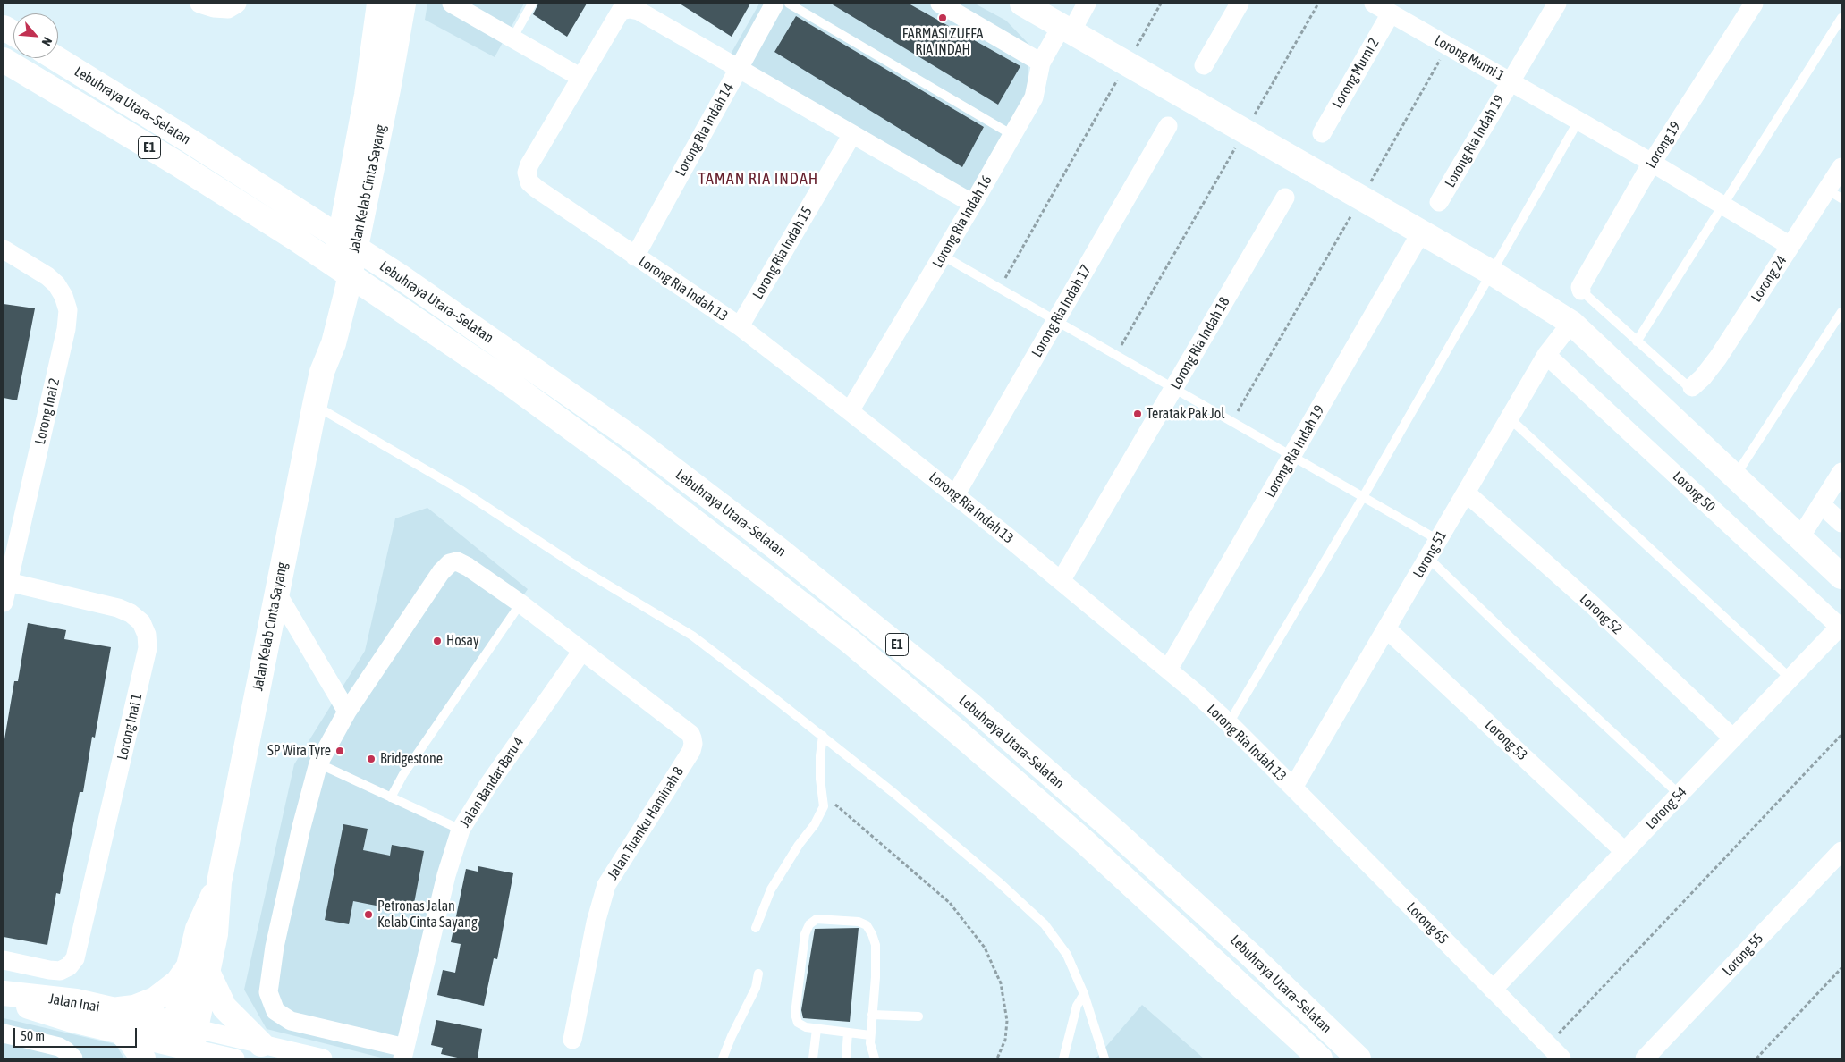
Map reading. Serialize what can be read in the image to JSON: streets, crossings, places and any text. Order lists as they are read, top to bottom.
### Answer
{
  "streets": {
    "main road": [
      "Lebuhraya Utara–Selatan",
      "E1",
      "Jalan Kelab Cinta Sayang",
      "Jalan Inai"
    ],
    "street": [
      "Lorong Murni 1",
      "Lorong Murni 2",
      "Lorong Ria Indah 14",
      "Lorong Ria Indah 19",
      "Lorong 19",
      "Lorong Ria Indah 16",
      "Lorong Ria Indah 15",
      "Lorong 24",
      "Lorong Ria Indah 13",
      "Lorong Ria Indah 17",
      "Lorong Ria Indah 18",
      "Lorong Inai 2",
      "Lorong 50",
      "Lorong 51",
      "Lorong 52",
      "Lorong Inai 1",
      "Lorong 53",
      "Jalan Bandar Baru 4",
      "Lorong 54",
      "Jalan Tuanku Haminah 8",
      "Lorong 65",
      "Lorong 55"
    ]
  },
  "crossings": [
    ["Lorong Murni 1", "Lorong Murni 2"],
    ["Lorong Murni 1", "Lorong Ria Indah 19"],
    ["Lorong Ria Indah 14", "Lorong Ria Indah 13"],
    ["Lorong Ria Indah 19", "Lorong Ria Indah 13"],
    ["Jalan Kelab Cinta Sayang", "Jalan Inai"],
    ["Lorong Ria Indah 16", "Lorong Ria Indah 13"],
    ["Lorong Ria Indah 15", "Lorong Ria Indah 13"],
    ["Lorong Ria Indah 13", "Lorong Ria Indah 17"],
    ["Lorong Ria Indah 13", "Lorong Ria Indah 18"],
    ["Lorong Ria Indah 13", "Lorong 51"],
    ["Lorong Ria Indah 13", "Lorong 65"],
    ["Lorong Inai 2", "Lorong Inai 1"],
    ["Lorong 50", "Lorong 51"],
    ["Lorong 50", "Lorong 54"],
    ["Lorong 51", "Lorong 52"],
    ["Lorong 51", "Lorong 53"],
    ["Lorong 51", "Lorong 65"],
    ["Lorong 52", "Lorong 54"],
    ["Lorong 53", "Lorong 54"],
    ["Jalan Bandar Baru 4", "Jalan Tuanku Haminah 8"],
    ["Lorong 54", "Lorong 65"]
  ],
  "districts": ["TAMAN RIA INDAH"],
  "places": [
    "FARMASI ZUFFA RIA INDAH",
    "Teratak Pak Jol",
    "Hosay",
    "SP Wira Tyre",
    "Bridgestone",
    "Petronas Jalan Kelab Cinta Sayang"
  ],
  "scale_bar": "50 m",
  "north": "bottom right"
}
